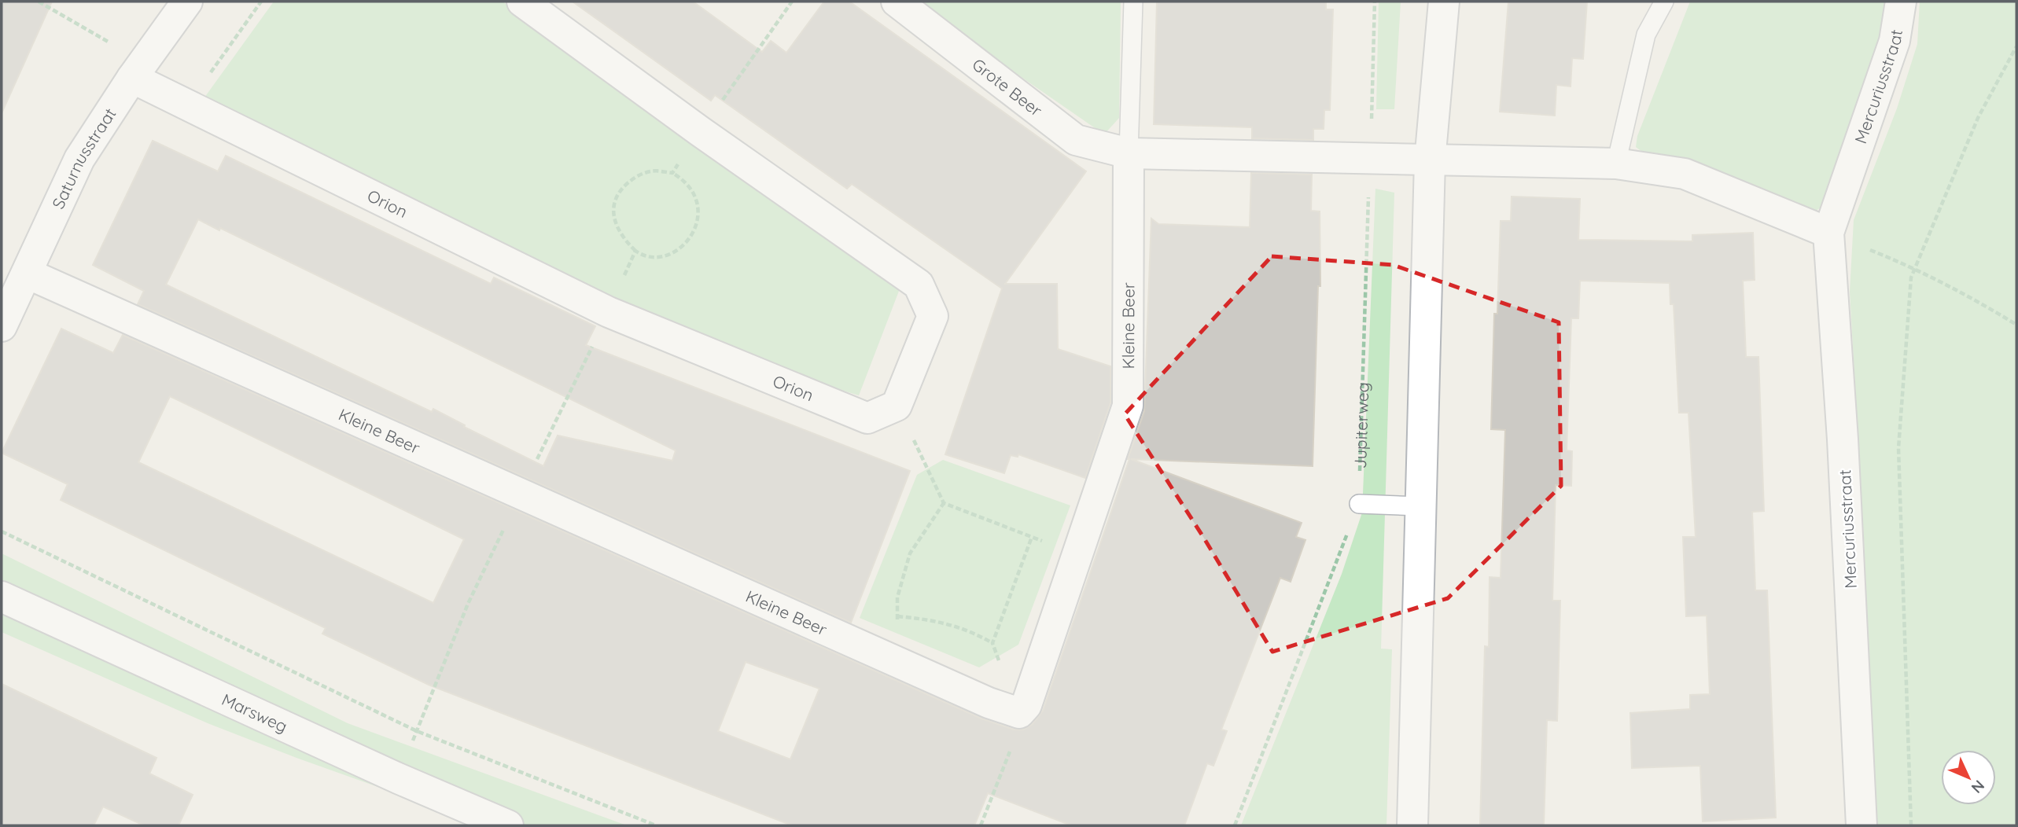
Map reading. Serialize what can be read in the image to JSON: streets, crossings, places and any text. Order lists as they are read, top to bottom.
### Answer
{
  "streets": {
    "street": [
      "Mercuriusstraat",
      "Grote Beer",
      "Saturnusstraat",
      "Orion",
      "Kleine Beer",
      "Marsweg"
    ],
    "path": ["Jupiterweg"]
  },
  "crossings": [
    ["Grote Beer", "Kleine Beer"],
    ["Grote Beer", "Jupiterweg"],
    ["Saturnusstraat", "Orion"],
    ["Saturnusstraat", "Kleine Beer"]
  ],
  "north": "bottom right"
}
